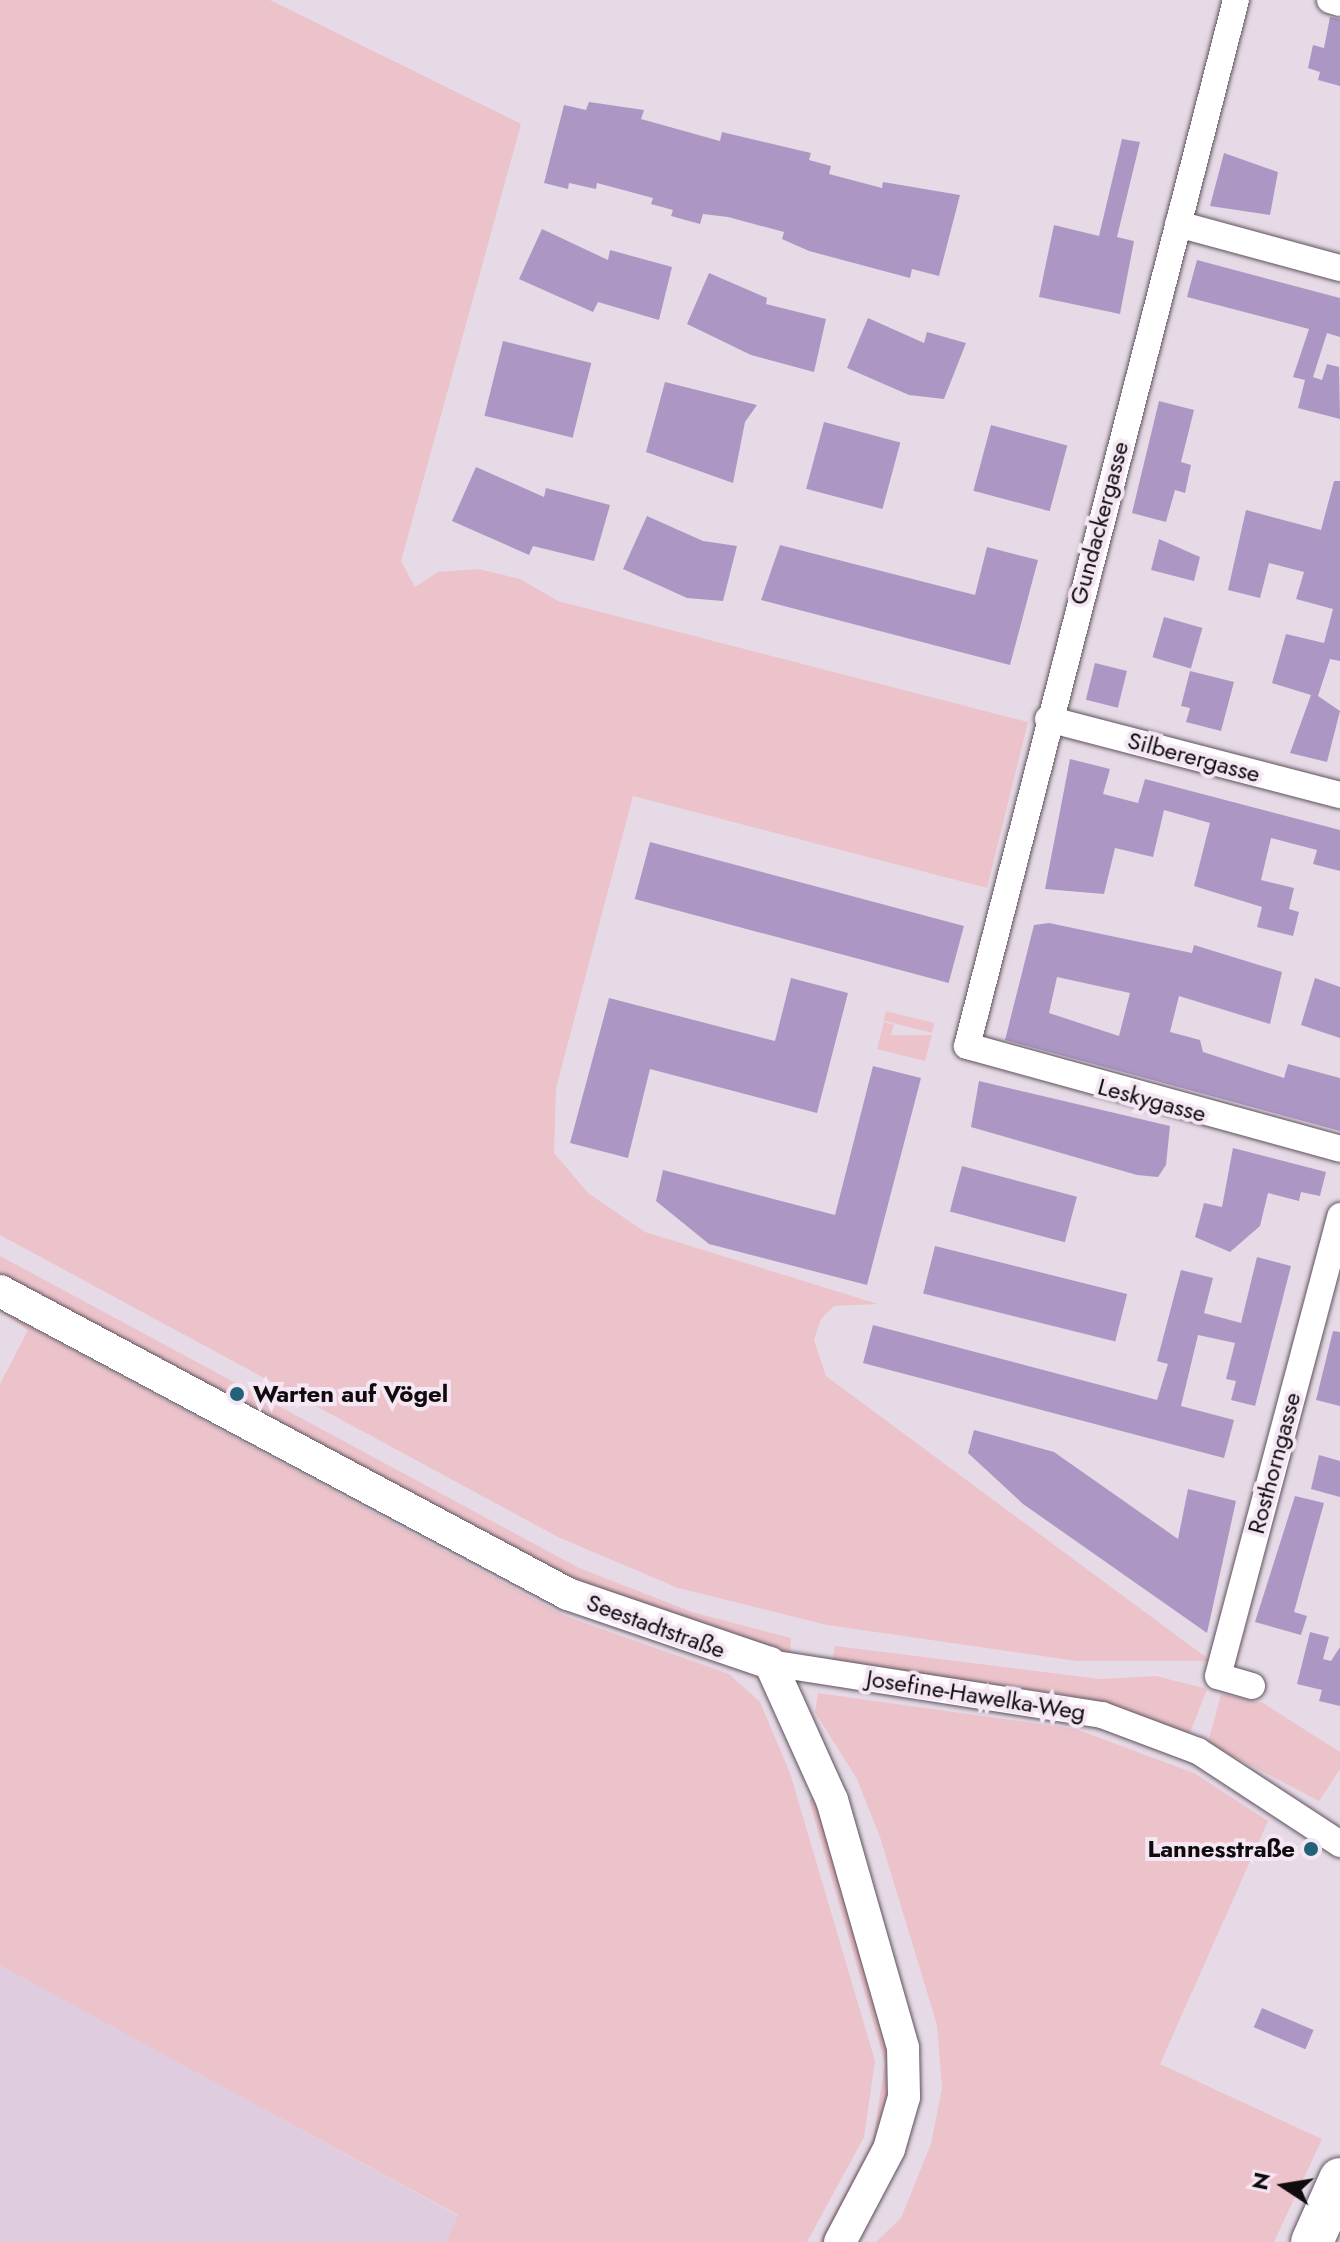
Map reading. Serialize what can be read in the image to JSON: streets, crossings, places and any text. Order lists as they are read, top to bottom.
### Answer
{
  "streets": {
    "street": [
      "Gundackergasse",
      "Silberergasse",
      "Leskygasse",
      "Rosthorngasse",
      "Seestadtstraße",
      "Josefine-Hawelka-Weg"
    ]
  },
  "crossings": [
    ["Gundackergasse", "Silberergasse"],
    ["Gundackergasse", "Leskygasse"],
    ["Seestadtstraße", "Josefine-Hawelka-Weg"]
  ],
  "places": ["Warten auf Vögel", "Lannesstraße"],
  "north": "left"
}
